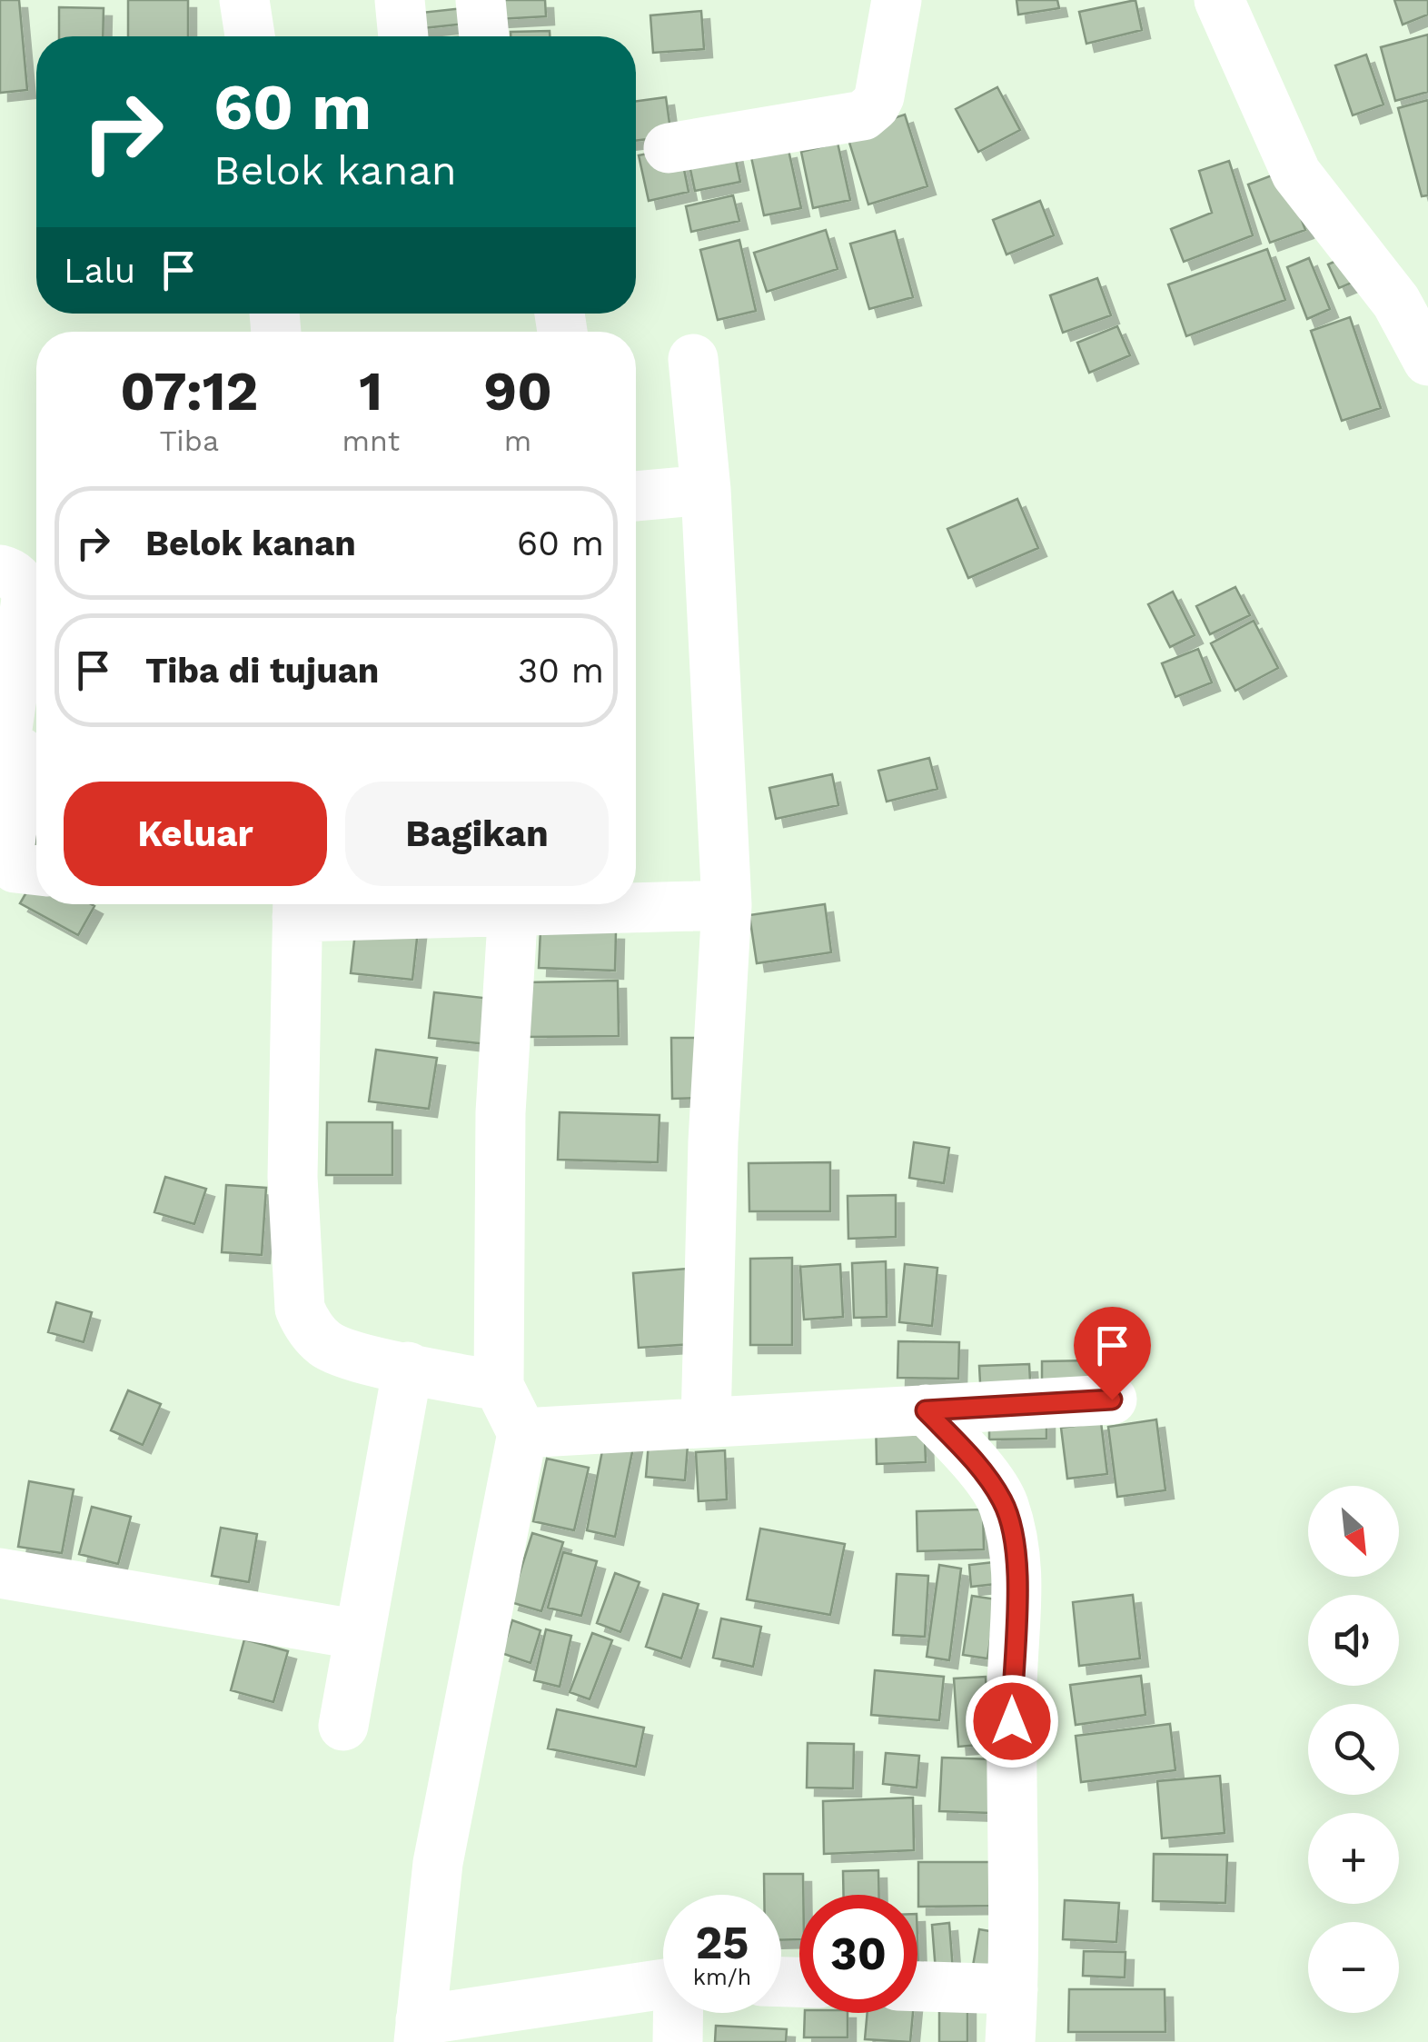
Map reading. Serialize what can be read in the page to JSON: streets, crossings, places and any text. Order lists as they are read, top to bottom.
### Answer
{
  "north": "bottom right",
  "page": {
    "turn": ["60 m", "Belok kanan"],
    "then": "Lalu",
    "eta": [
      "07:12",
      "Tiba",
      "1",
      "mnt",
      "90",
      "m"
    ],
    "list": [
      {
        "name": "Belok kanan",
        "value": "60 m"
      },
      {
        "name": "Tiba di tujuan",
        "value": "30 m"
      }
    ],
    "buttons": ["Keluar", "Bagikan"],
    "map_buttons": ["+", "−"],
    "speed": "25 km/h",
    "limit": "30"
  }
}
